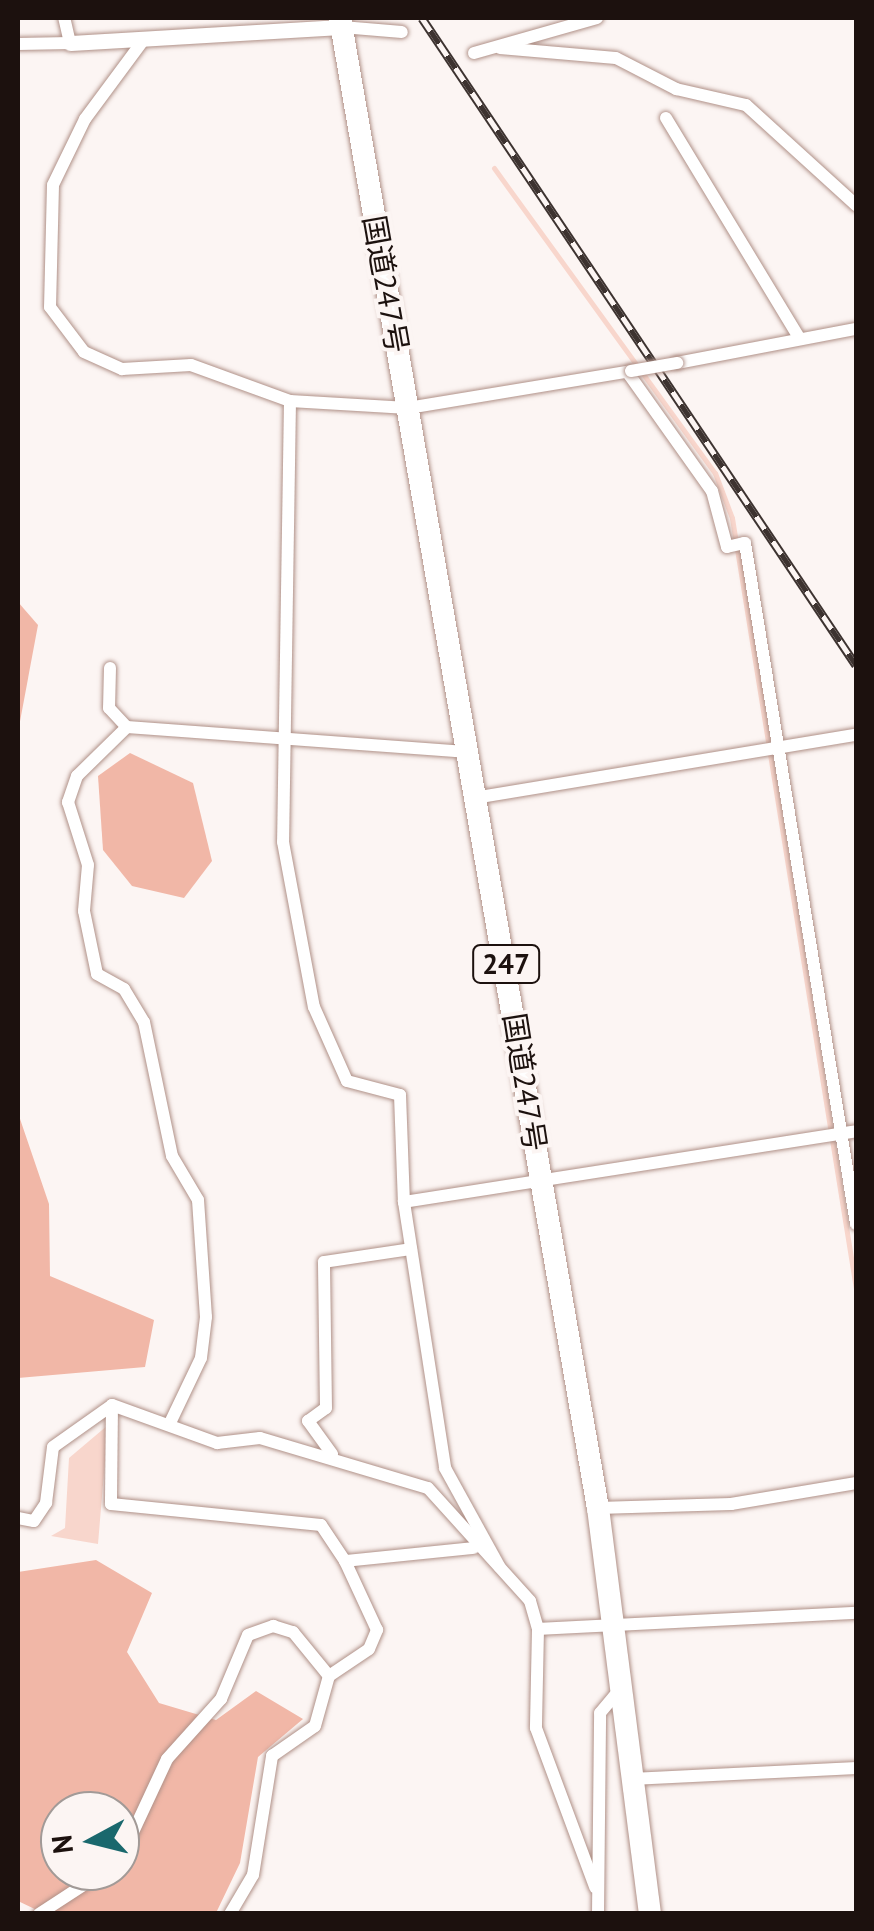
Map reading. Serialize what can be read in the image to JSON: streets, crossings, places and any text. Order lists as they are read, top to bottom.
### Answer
{
  "streets": {
    "highway": ["国道247号", "247"]
  },
  "north": "left"
}
